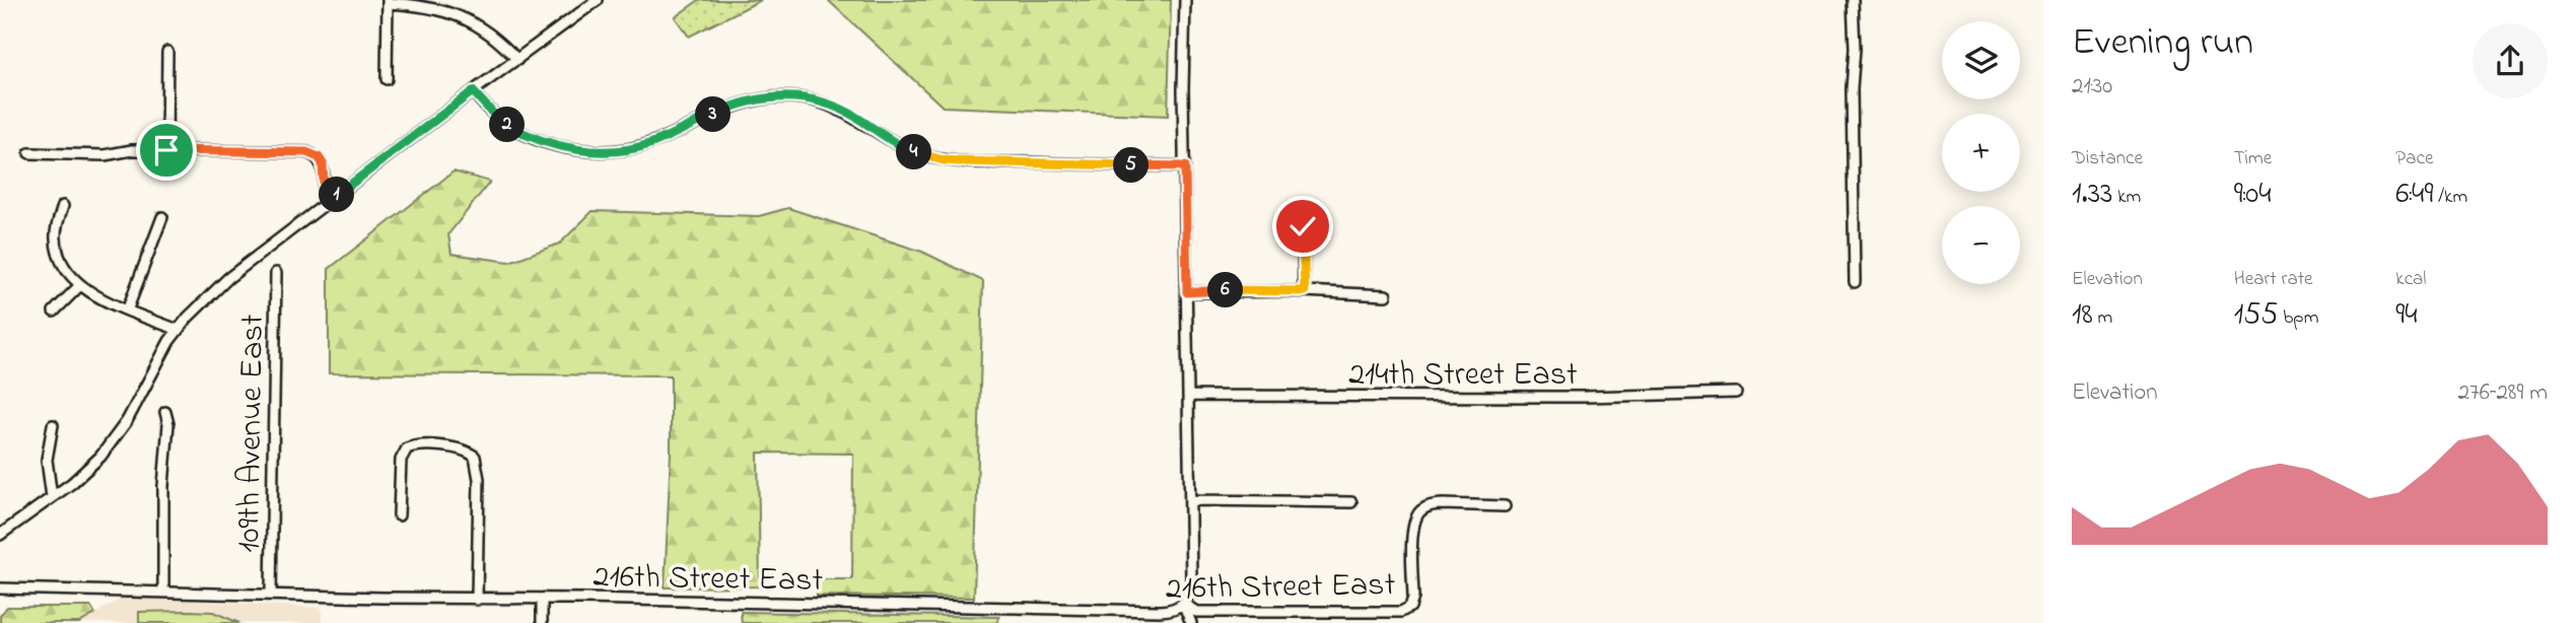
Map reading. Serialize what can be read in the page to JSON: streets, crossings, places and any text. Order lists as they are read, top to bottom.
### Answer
{
  "streets": {
    "street": ["214th Street East", "109th Avenue East", "216th Street East"]
  },
  "crossings": [
    ["109th Avenue East", "216th Street East"]
  ],
  "page": {
    "heading": ["Evening run", "21:30"],
    "map_buttons": ["+", "−"],
    "pins": [
      "3",
      "2",
      "4",
      "5",
      "1",
      "6"
    ],
    "stats": [
      ["Distance", "1.33 km"],
      ["Time", "9:04"],
      ["Pace", "6:49 /km"],
      ["Elevation", "18 m"],
      ["Heart rate", "155 bpm"],
      ["kcal", "94"]
    ],
    "chart": ["Elevation", "276–289 m"]
  }
}
